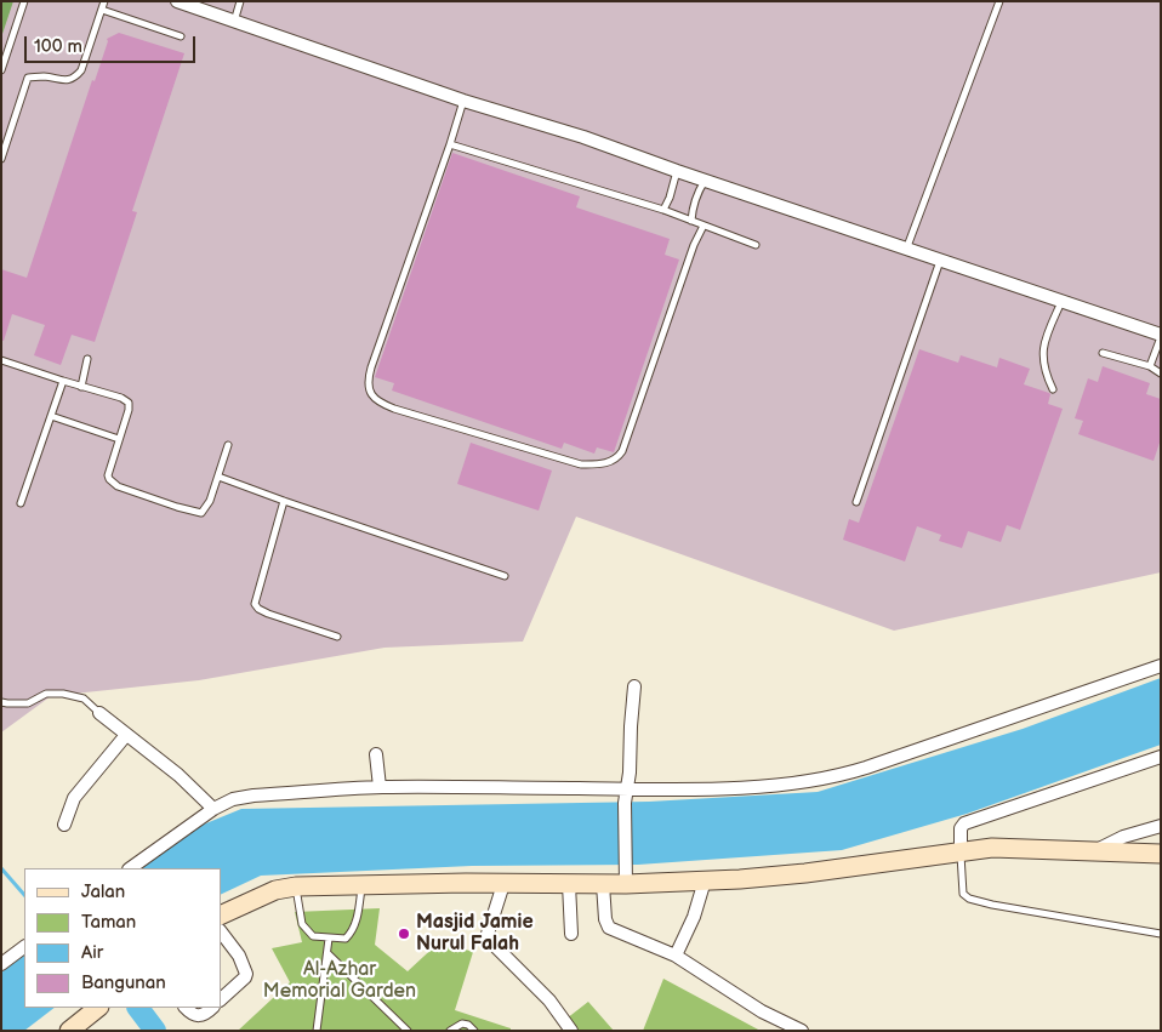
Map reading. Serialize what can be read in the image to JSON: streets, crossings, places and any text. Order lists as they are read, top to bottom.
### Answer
{
  "parks": ["Al-Azhar Memorial Garden"],
  "places": ["Masjid Jamie Nurul Falah"],
  "legend": [
    "Jalan",
    "Taman",
    "Air",
    "Bangunan"
  ],
  "scale_bar": "100 m"
}
